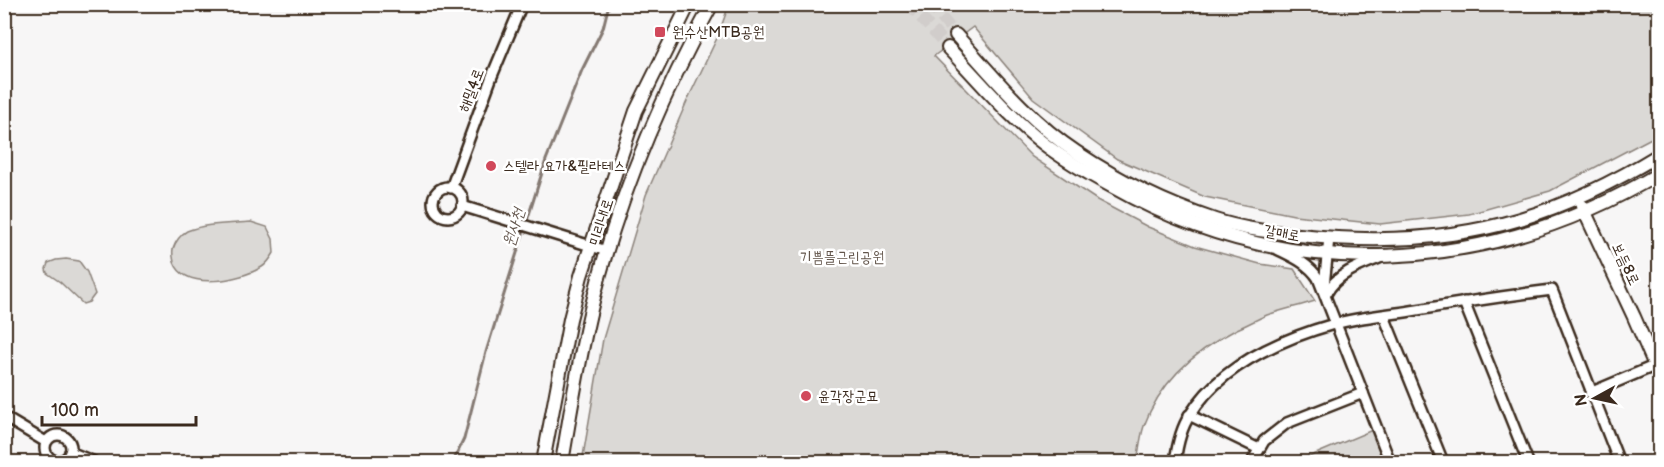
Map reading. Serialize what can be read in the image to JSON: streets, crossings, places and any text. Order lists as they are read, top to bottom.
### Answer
{
  "streets": {
    "street": [
      "해밀4로",
      "미리내로",
      "갈매로",
      "보듬8로"
    ]
  },
  "crossings": [
    ["갈매로", "보듬8로"]
  ],
  "water": ["원사천"],
  "parks": ["기쁨뜰근린공원"],
  "places": {
    "transit": ["원수산MTB공원"],
    "other": ["스텔라 요가&필라테스", "윤각장군묘"]
  },
  "scale_bar": "100 m",
  "north": "left"
}
